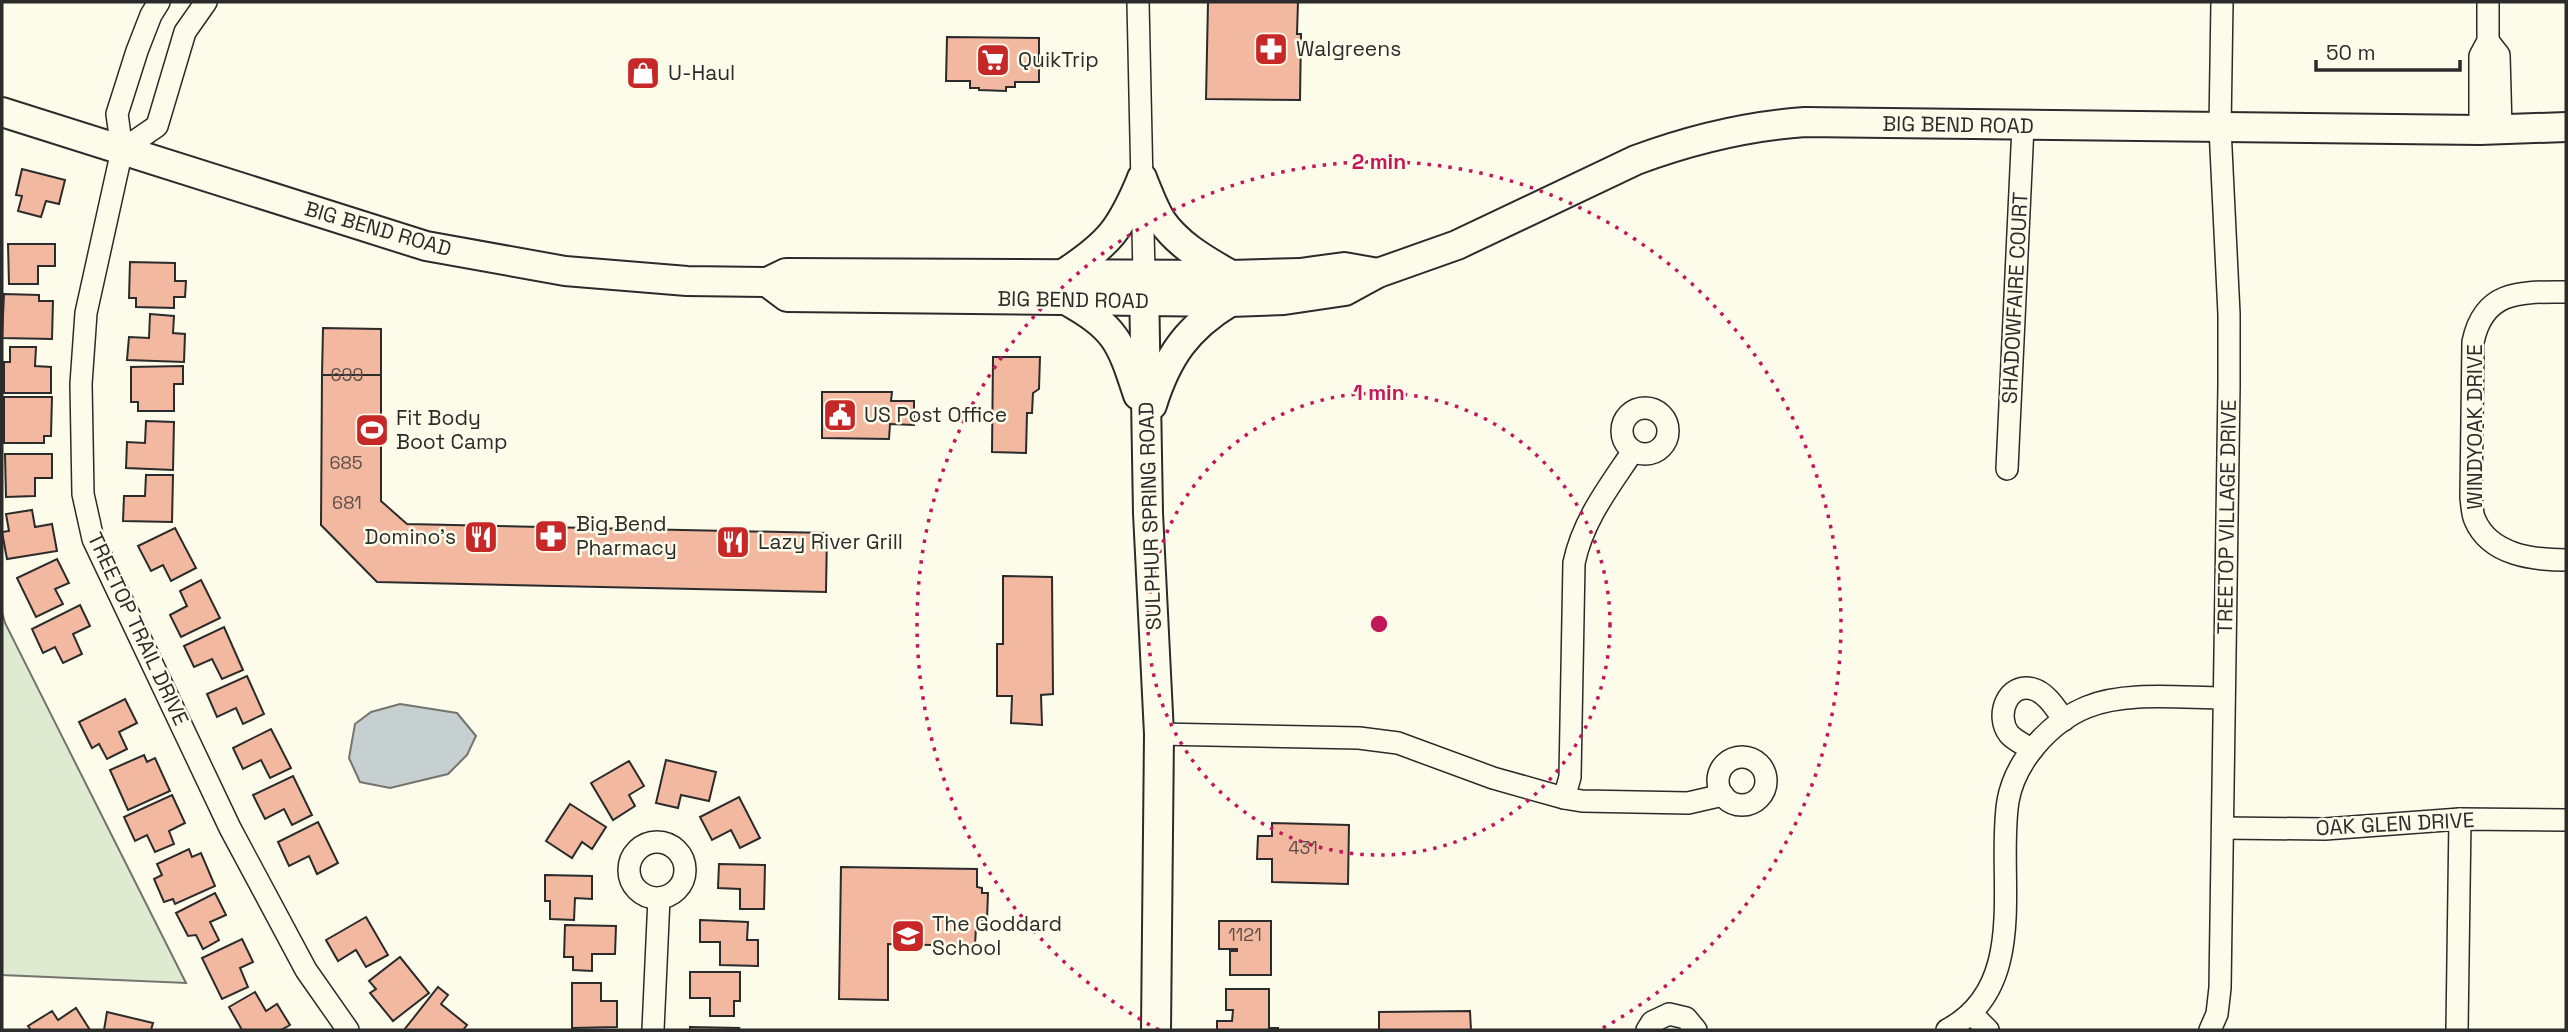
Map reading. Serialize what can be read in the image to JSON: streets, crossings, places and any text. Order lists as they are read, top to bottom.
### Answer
{
  "streets": {
    "main road": ["BIG BEND ROAD", "SULPHUR SPRING ROAD"],
    "street": [
      "SHADOWFAIRE COURT",
      "WINDYOAK DRIVE",
      "TREETOP VILLAGE DRIVE",
      "TREETOP TRAIL DRIVE",
      "OAK GLEN DRIVE"
    ]
  },
  "crossings": [
    ["BIG BEND ROAD", "SHADOWFAIRE COURT"],
    ["BIG BEND ROAD", "SULPHUR SPRING ROAD"],
    ["BIG BEND ROAD", "TREETOP VILLAGE DRIVE"],
    ["BIG BEND ROAD", "TREETOP TRAIL DRIVE"],
    ["TREETOP VILLAGE DRIVE", "OAK GLEN DRIVE"]
  ],
  "places": {
    "pharmacy": ["Walgreens", "Big Bend Pharmacy"],
    "supermarket": ["QuikTrip"],
    "shop": ["U-Haul"],
    "public building": ["US Post Office"],
    "sports": ["Fit Body Boot Camp"],
    "restaurant": ["Domino's", "Lazy River Grill"],
    "school or university": ["The Goddard School"]
  },
  "house_numbers": [
    "699",
    "685",
    "681",
    "431",
    "1121"
  ],
  "scale_bar": "50 m",
  "rings": ["2 min", "1 min"]
}
